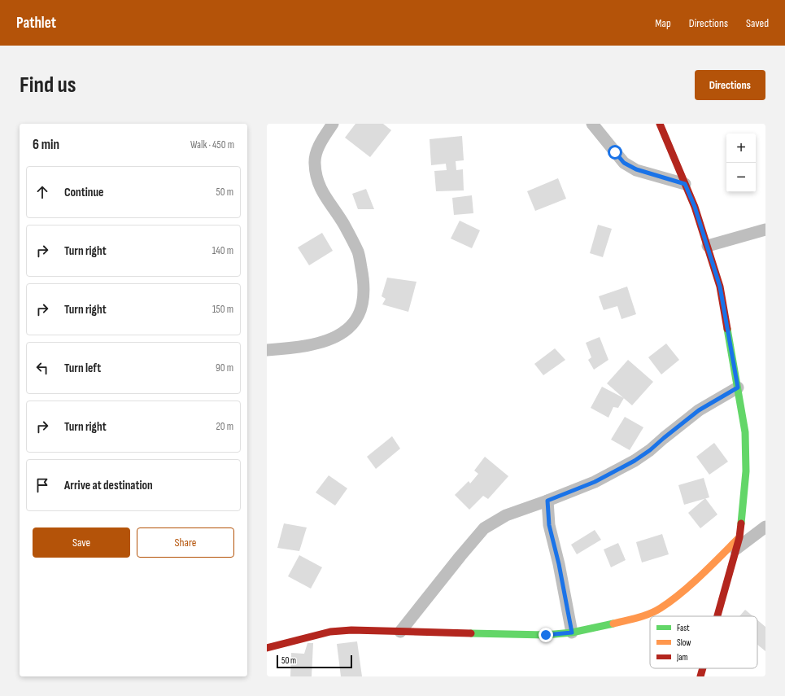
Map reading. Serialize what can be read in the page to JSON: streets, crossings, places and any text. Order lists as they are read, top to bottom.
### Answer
{
  "legend": ["Fast", "Slow", "Jam"],
  "scale_bar": "50 m",
  "page": {
    "header": "Pathlet",
    "nav": ["Map", "Directions", "Saved"],
    "buttons": [
      "Directions",
      ["Save", "Share"]
    ],
    "title": "Find us",
    "heading": ["6 min", "Walk · 450 m"],
    "map_buttons": ["+", "−"],
    "list": [
      ["Continue", "50 m"],
      ["Turn right", "140 m"],
      ["Turn right", "150 m"],
      ["Turn left", "90 m"],
      ["Turn right", "20 m"],
      "Arrive at destination"
    ],
    "scale": "50 m"
  }
}
